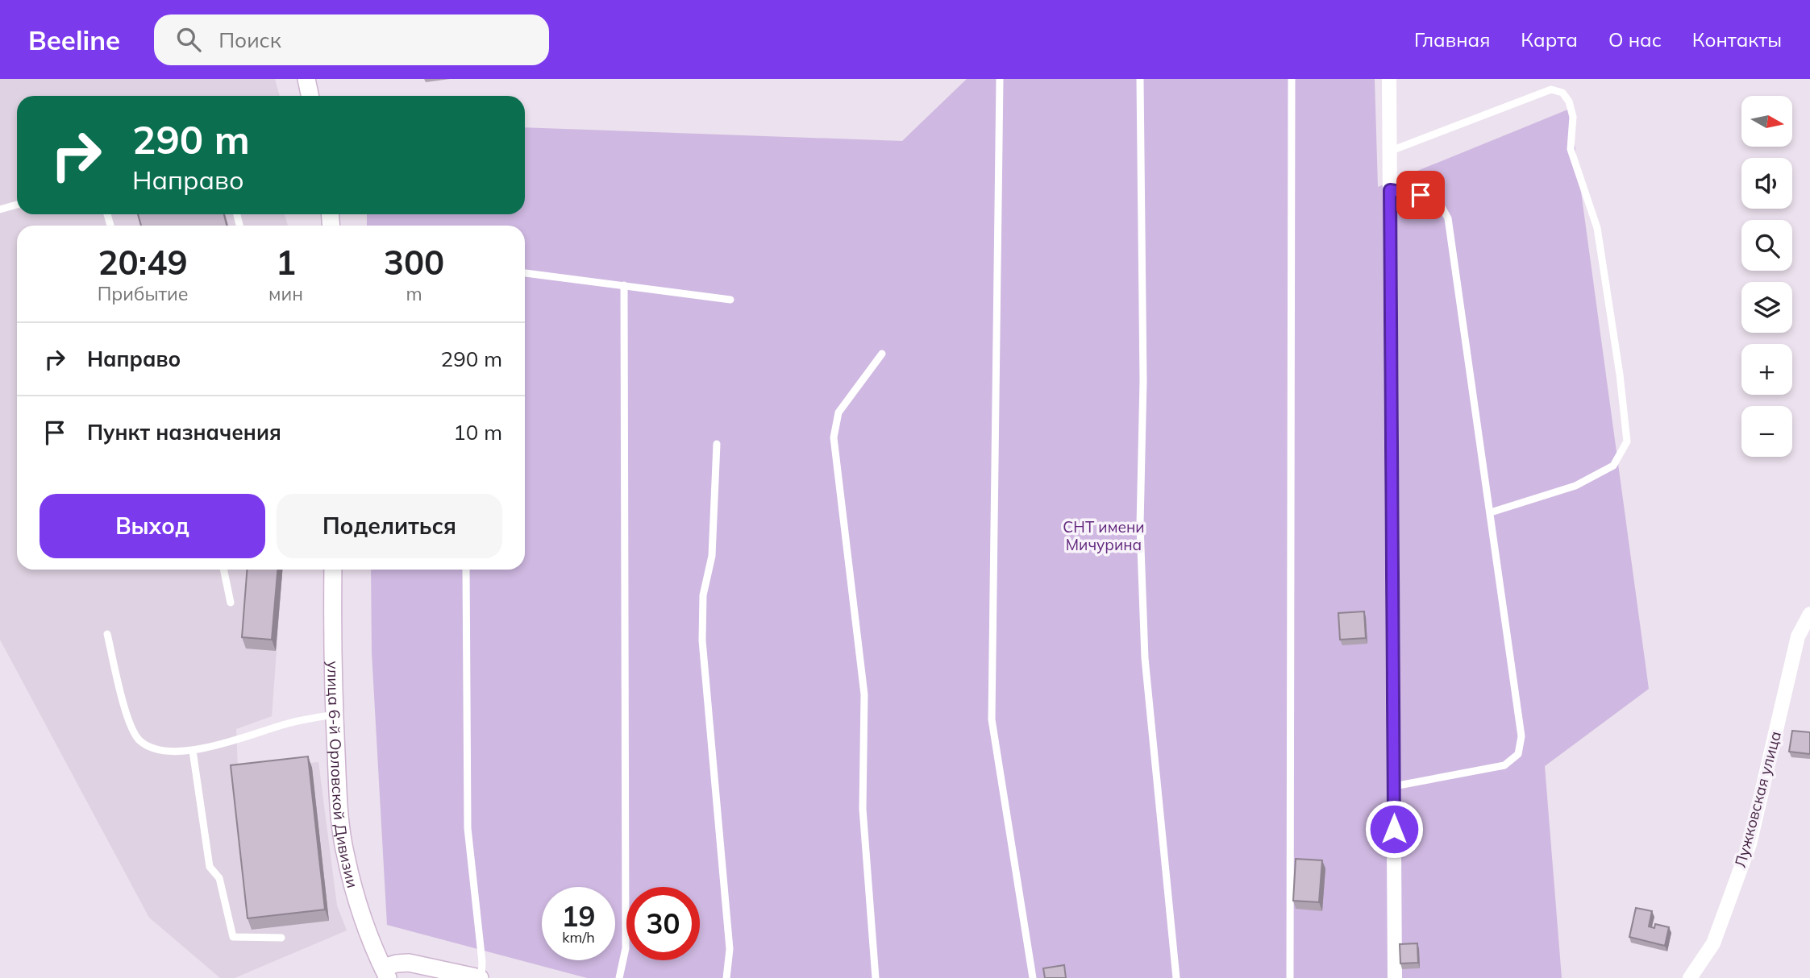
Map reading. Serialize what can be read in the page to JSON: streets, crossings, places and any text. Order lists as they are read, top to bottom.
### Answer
{
  "streets": {
    "street": ["улица 6-й Орловской Дивизии", "Лужковская улица"]
  },
  "parks": ["СНТ имени Мичурина"],
  "north": "right",
  "page": {
    "header": "Beeline",
    "search": "Поиск",
    "nav": [
      "Главная",
      "Карта",
      "О нас",
      "Контакты"
    ],
    "map_buttons": ["+", "−"],
    "turn": ["290 m", "Направо"],
    "eta": [
      "20:49",
      "Прибытие",
      "1",
      "мин",
      "300",
      "m"
    ],
    "list": [
      {
        "name": "Направо",
        "value": "290 m"
      },
      {
        "name": "Пункт назначения",
        "value": "10 m"
      }
    ],
    "buttons": ["Выход", "Поделиться"],
    "speed": "19 km/h",
    "limit": "30"
  }
}
